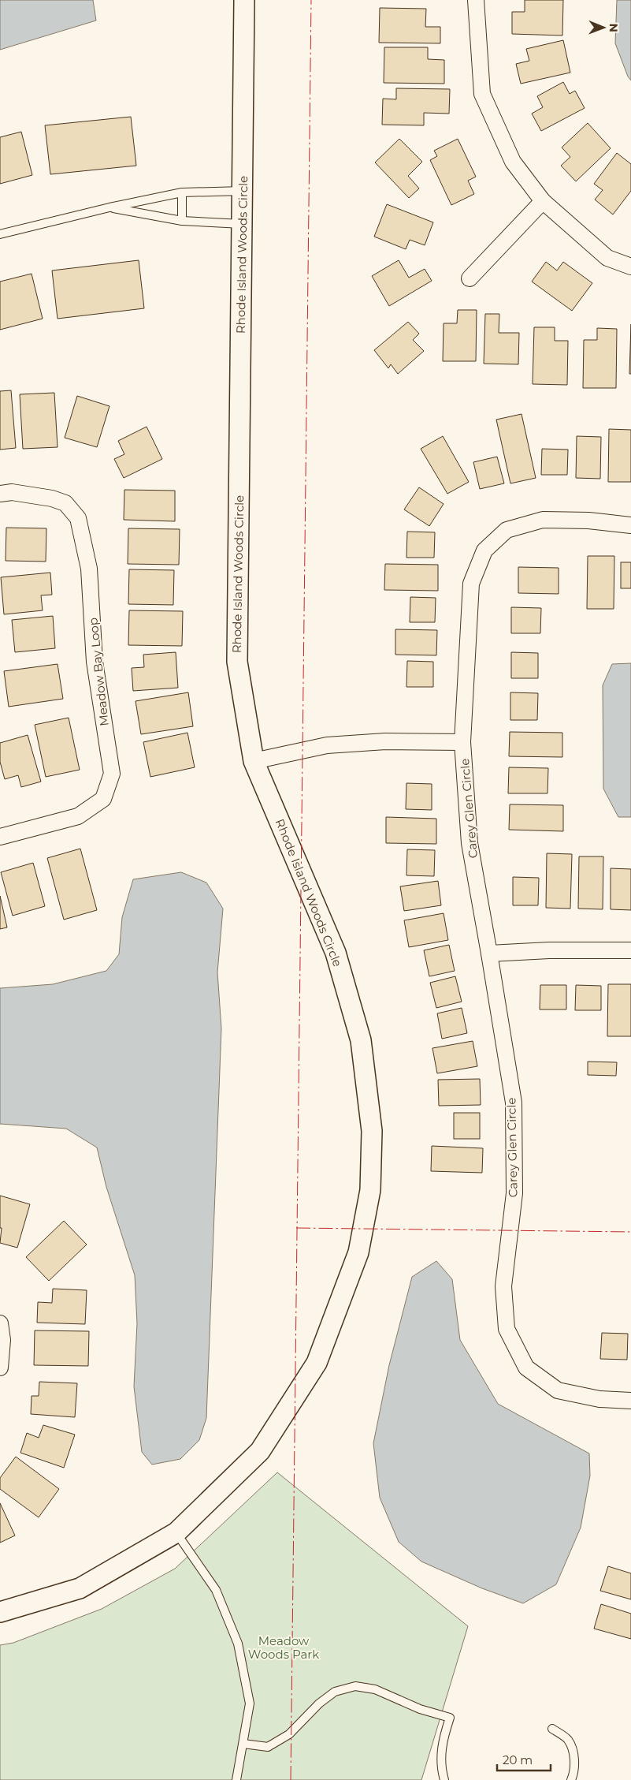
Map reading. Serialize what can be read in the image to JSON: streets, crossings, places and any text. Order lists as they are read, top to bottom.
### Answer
{
  "streets": {
    "street": ["Rhode Island Woods Circle", "Meadow Bay Loop", "Carey Glen Circle"]
  },
  "crossings": [
    ["Rhode Island Woods Circle", "Carey Glen Circle"]
  ],
  "parks": ["Meadow Woods Park"],
  "scale_bar": "20 m",
  "north": "right"
}
